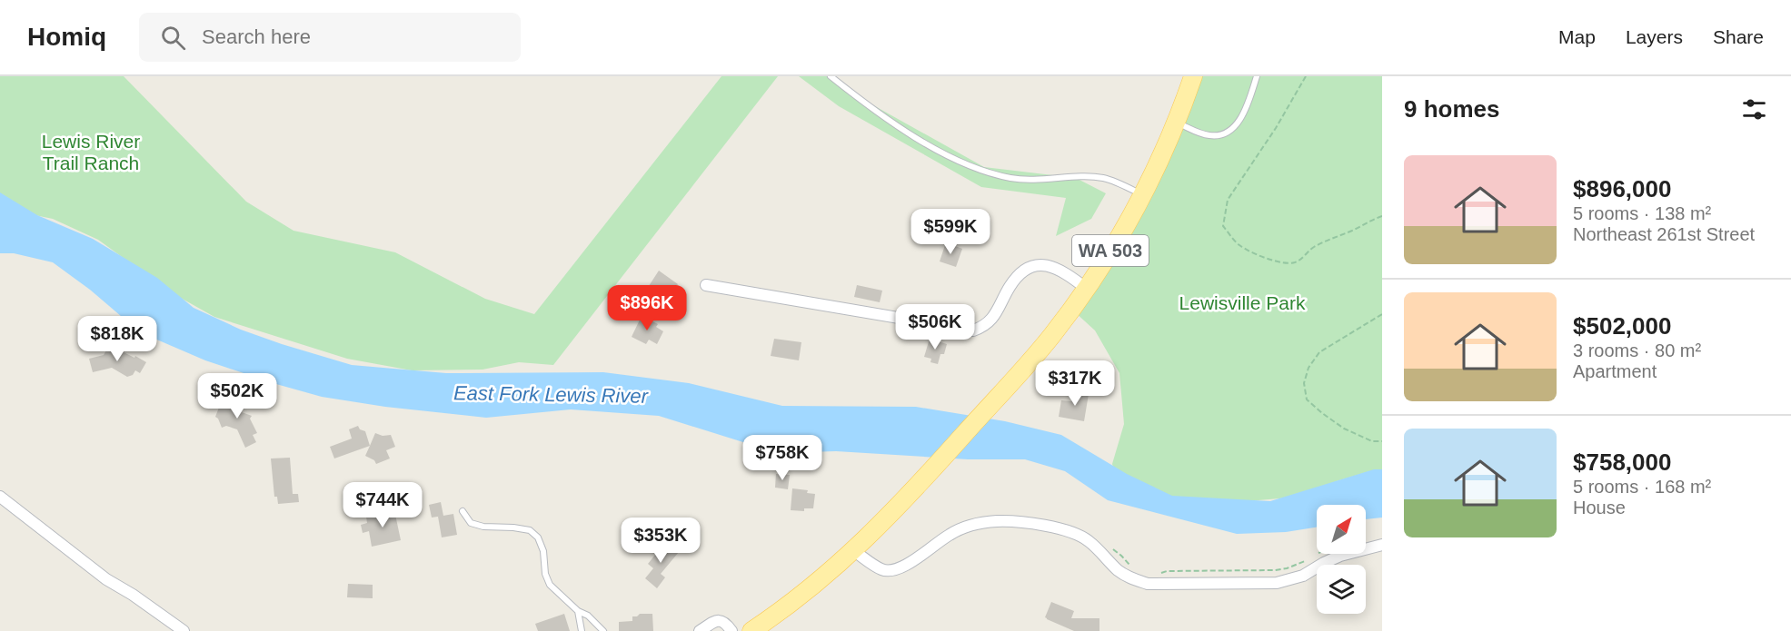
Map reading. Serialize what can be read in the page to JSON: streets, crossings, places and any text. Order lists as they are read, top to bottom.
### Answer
{
  "streets": {
    "main road": ["WA 503"]
  },
  "water": ["East Fork Lewis River"],
  "parks": ["Lewis River Trail Ranch", "Lewisville Park"],
  "north": "top right",
  "page": {
    "header": "Homiq",
    "search": "Search here",
    "nav": ["Map", "Layers", "Share"],
    "heading": "9 homes",
    "list": [
      {
        "name": "$896,000",
        "note": "5 rooms · 138 m² · Northeast 261st Street"
      },
      {
        "name": "$502,000",
        "note": "3 rooms · 80 m² · Apartment"
      },
      {
        "name": "$758,000",
        "note": "5 rooms · 168 m² · House"
      }
    ],
    "price": [
      "$599K",
      "$896K",
      "$506K",
      "$818K",
      "$317K",
      "$502K",
      "$758K",
      "$744K",
      "$353K"
    ]
  }
}
